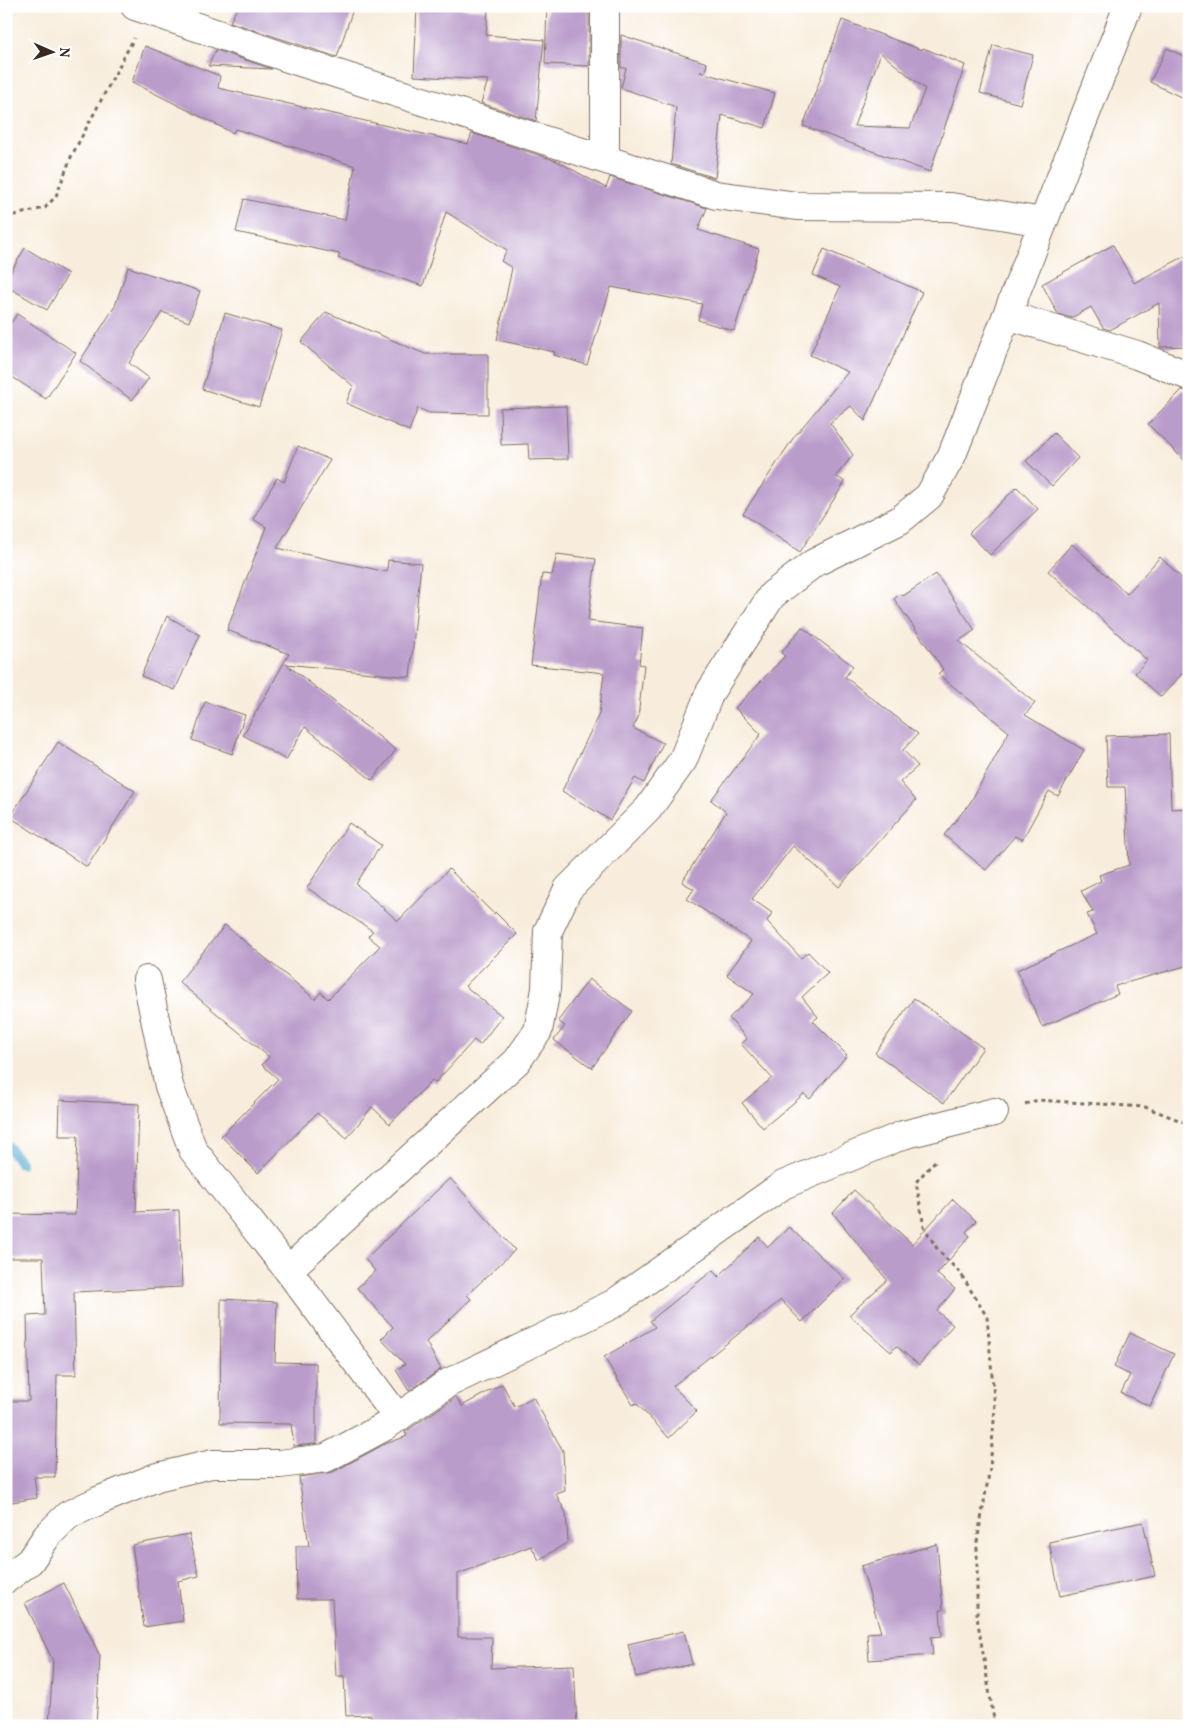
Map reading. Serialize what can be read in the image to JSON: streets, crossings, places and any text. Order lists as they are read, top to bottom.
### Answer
{
  "north": "right"
}
